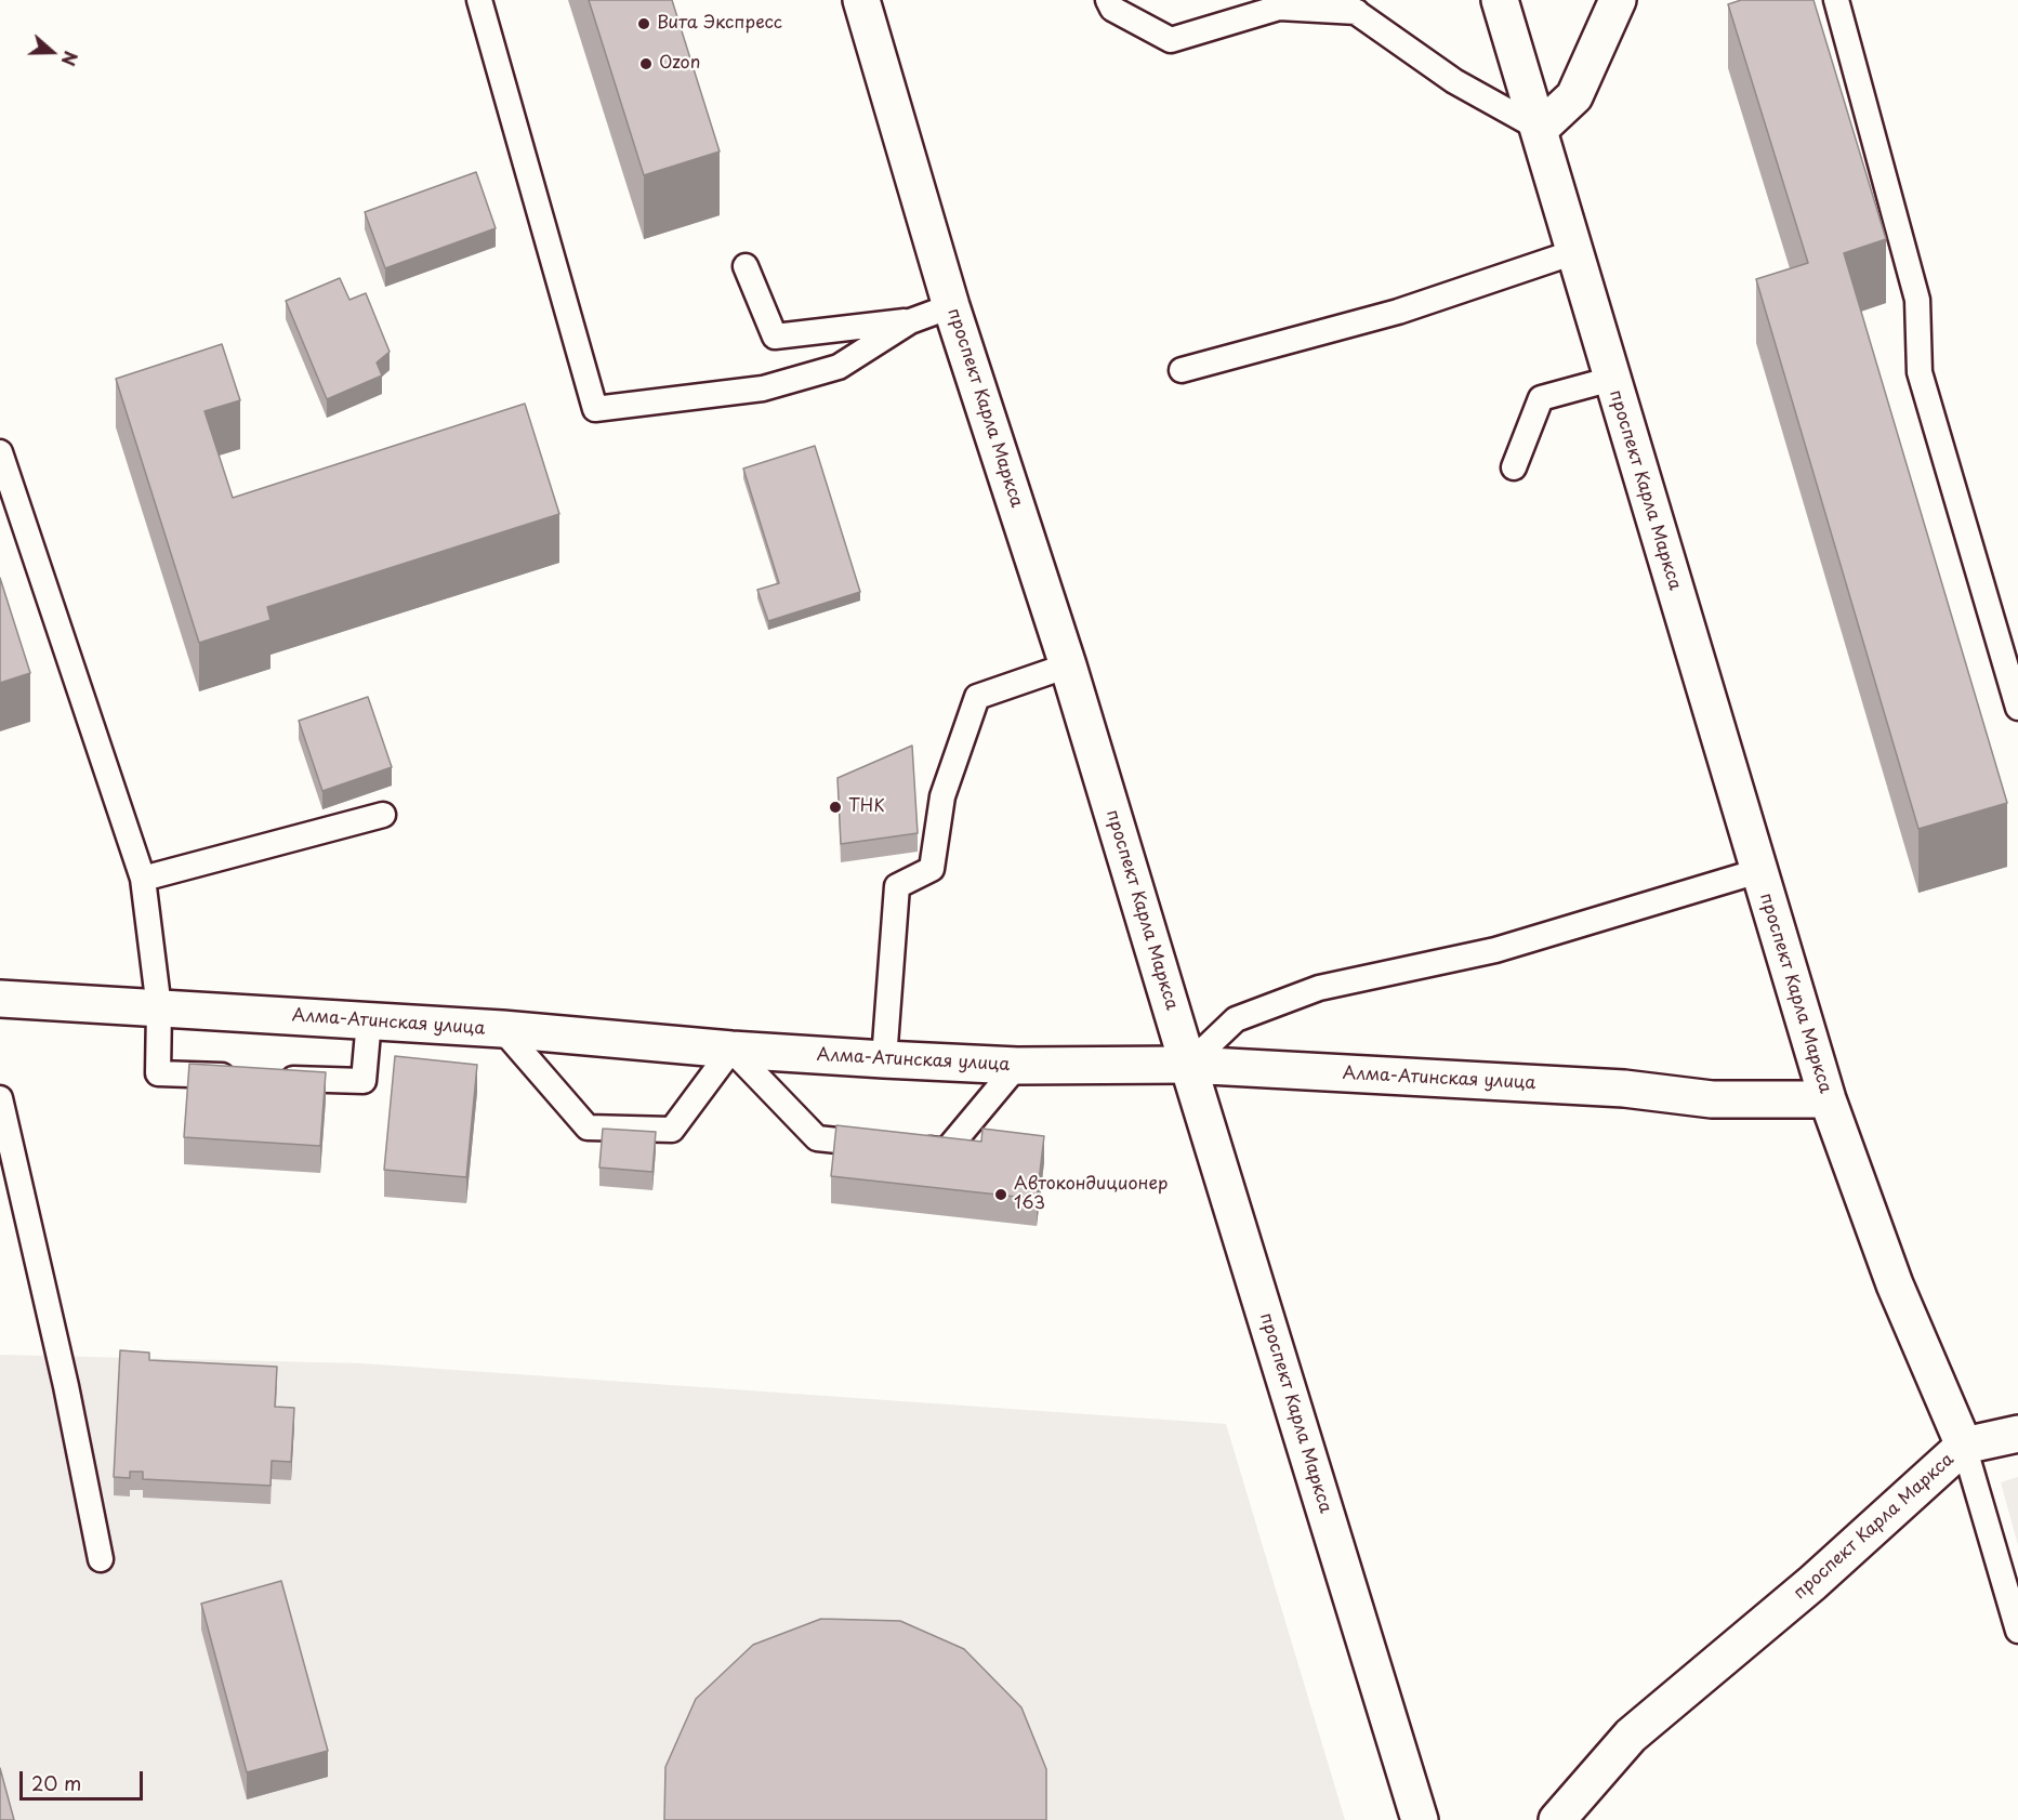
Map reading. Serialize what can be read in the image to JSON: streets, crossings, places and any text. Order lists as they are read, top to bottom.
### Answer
{
  "streets": {
    "main road": ["проспект Карла Маркса", "Алма-Атинская улица"]
  },
  "crossings": [
    ["проспект Карла Маркса", "Алма-Атинская улица"]
  ],
  "places": [
    "Вита Экспресс",
    "Ozon",
    "ТНК",
    "Автокондиционер 163"
  ],
  "scale_bar": "20 m",
  "north": "right"
}
